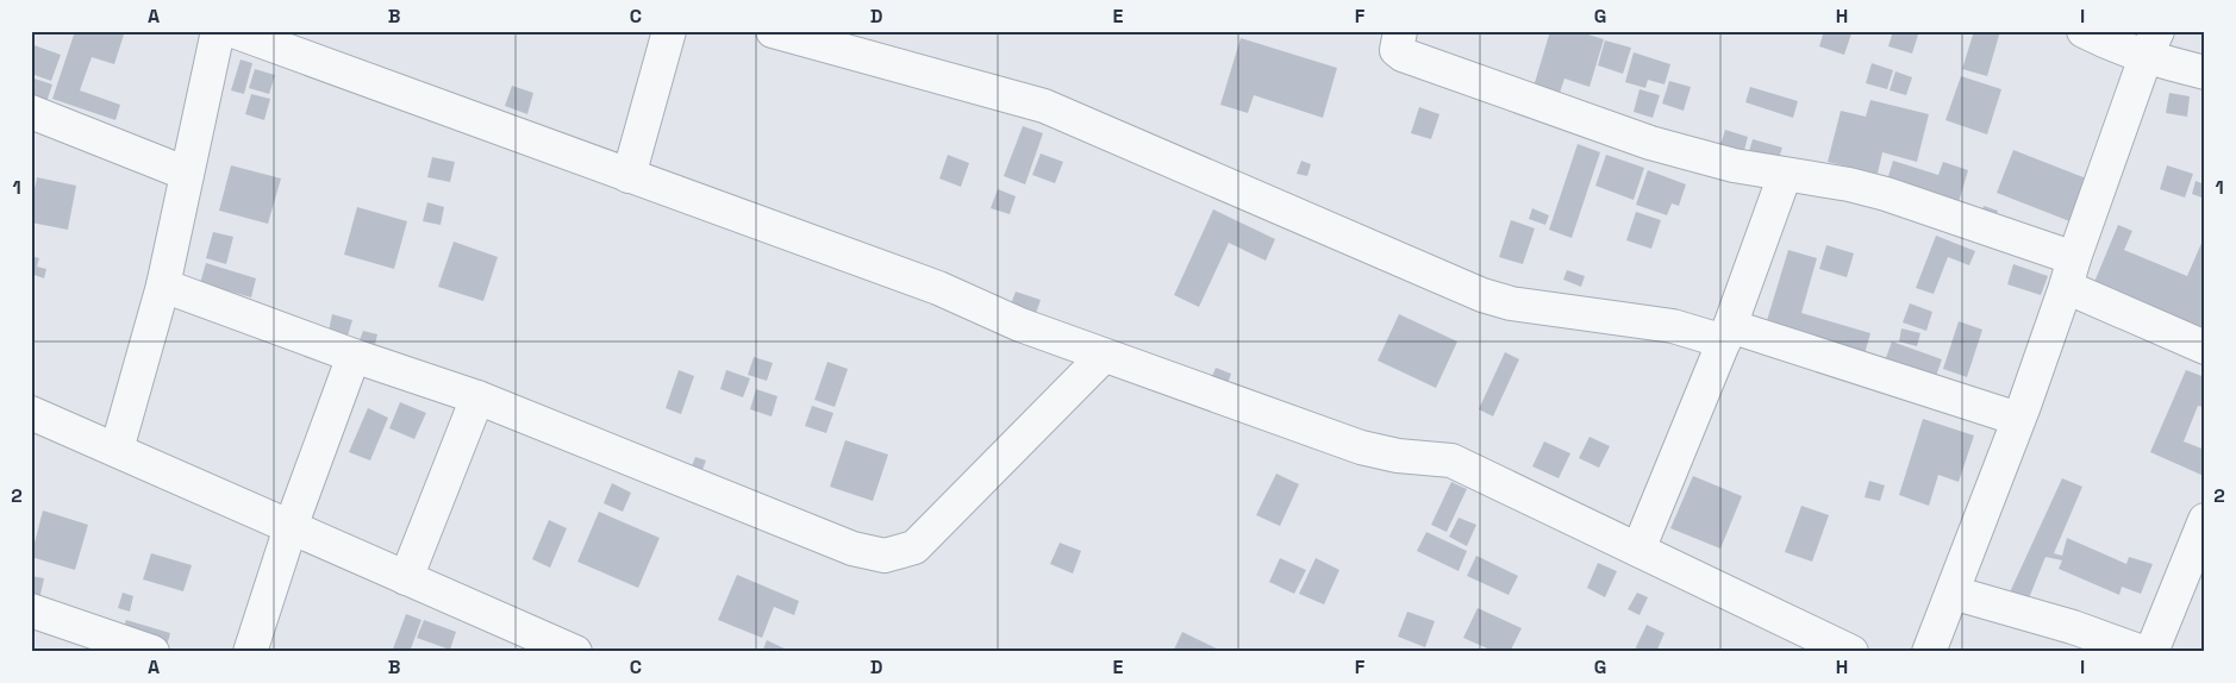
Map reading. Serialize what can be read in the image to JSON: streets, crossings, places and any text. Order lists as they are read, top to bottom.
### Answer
{
  "grid": {
    "columns": [
      "A",
      "B",
      "C",
      "D",
      "E",
      "F",
      "G",
      "H",
      "I"
    ],
    "rows": ["1", "2"]
  }
}
